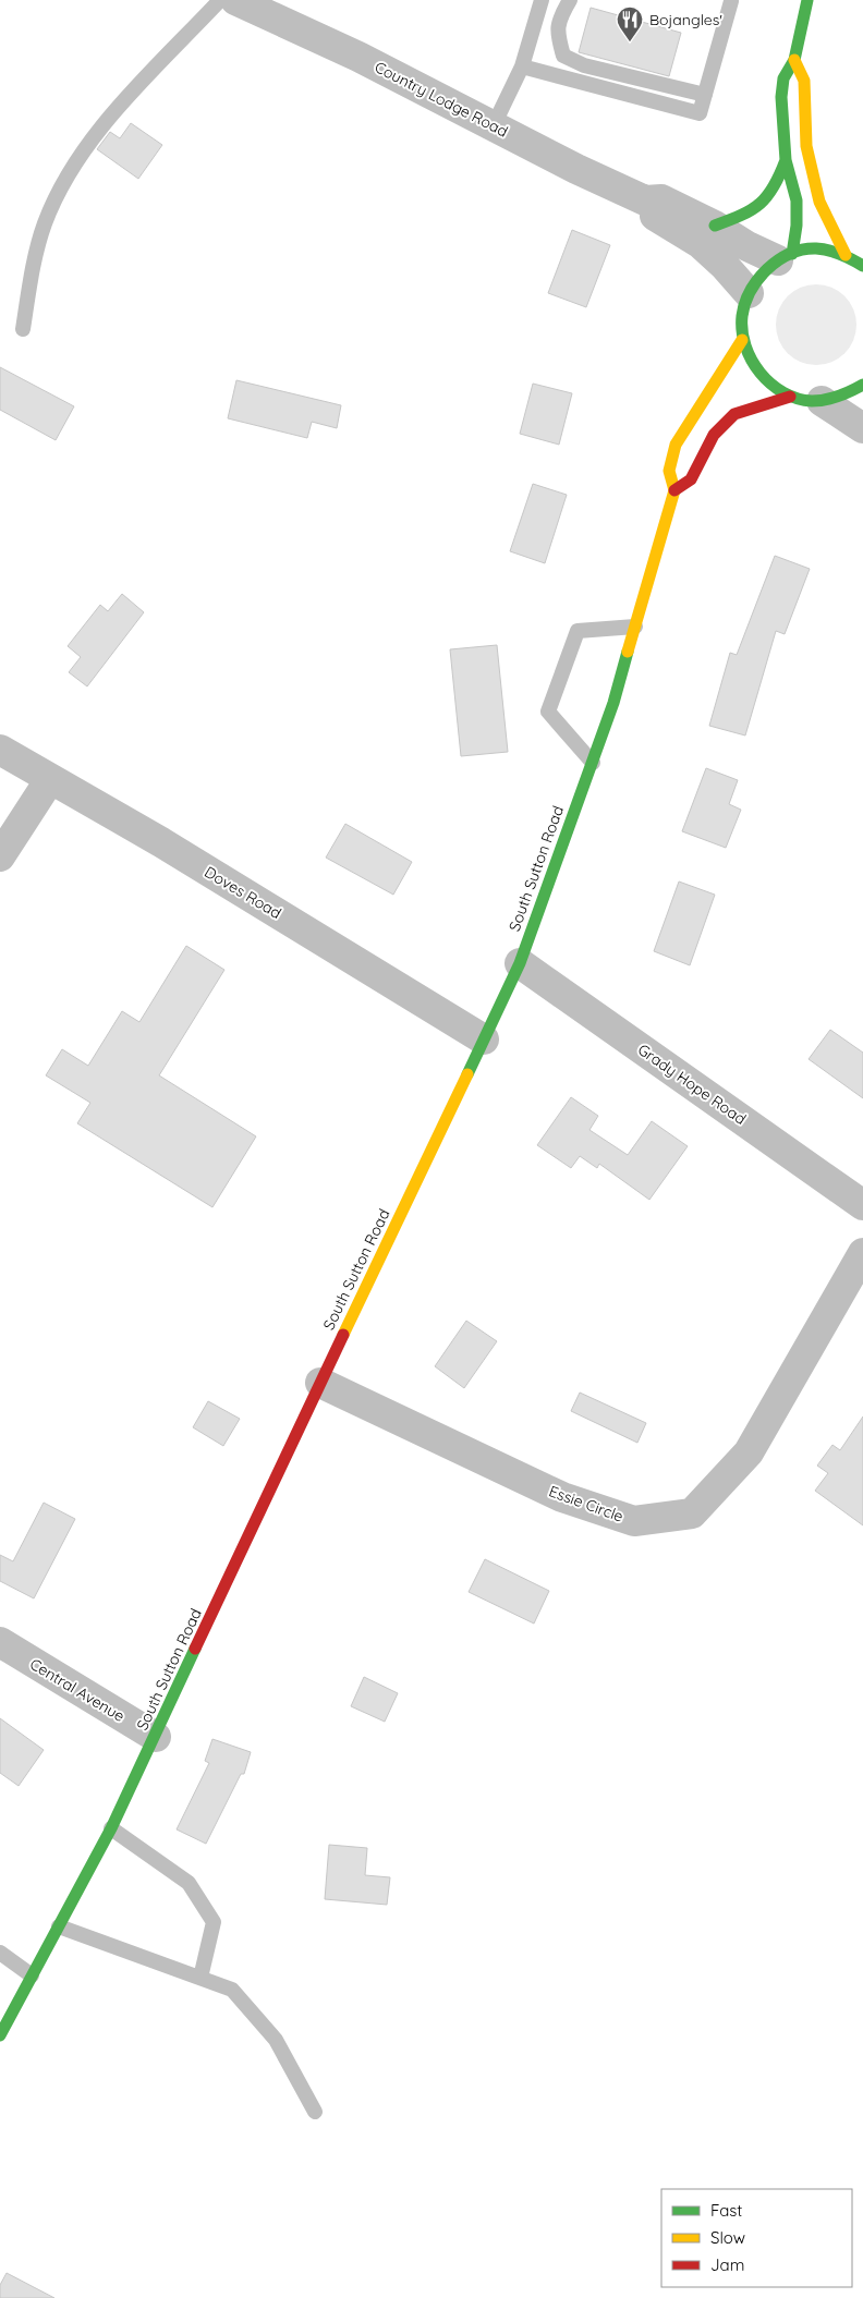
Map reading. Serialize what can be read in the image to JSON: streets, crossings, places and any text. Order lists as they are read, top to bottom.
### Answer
{
  "streets": {
    "main road": ["South Sutton Road"],
    "street": [
      "Country Lodge Road",
      "Doves Road",
      "Grady Hope Road",
      "Essie Circle",
      "Central Avenue"
    ]
  },
  "crossings": [
    ["South Sutton Road", "Doves Road"],
    ["South Sutton Road", "Grady Hope Road"],
    ["South Sutton Road", "Essie Circle"],
    ["South Sutton Road", "Central Avenue"]
  ],
  "places": {
    "restaurant": ["Bojangles'"]
  },
  "legend": ["Fast", "Slow", "Jam"]
}
